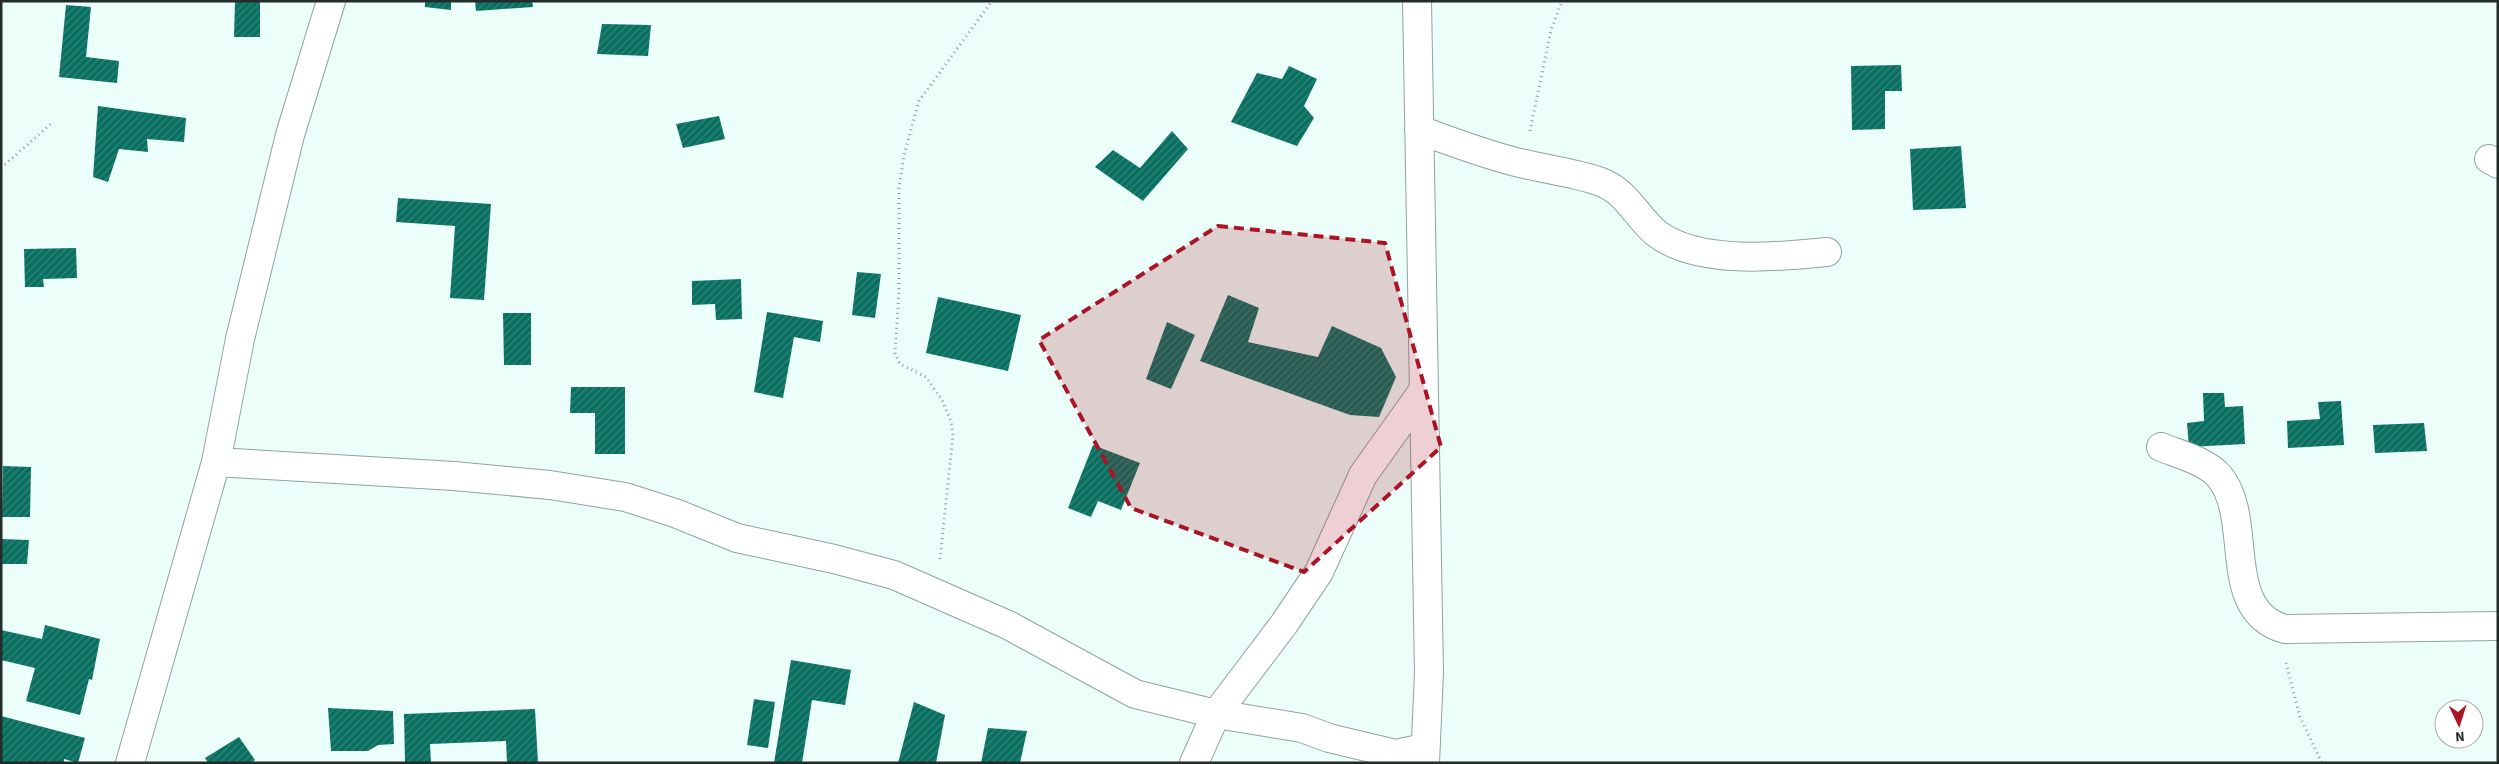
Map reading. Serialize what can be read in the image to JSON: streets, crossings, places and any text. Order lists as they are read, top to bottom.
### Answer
{
  "north": "bottom"
}
